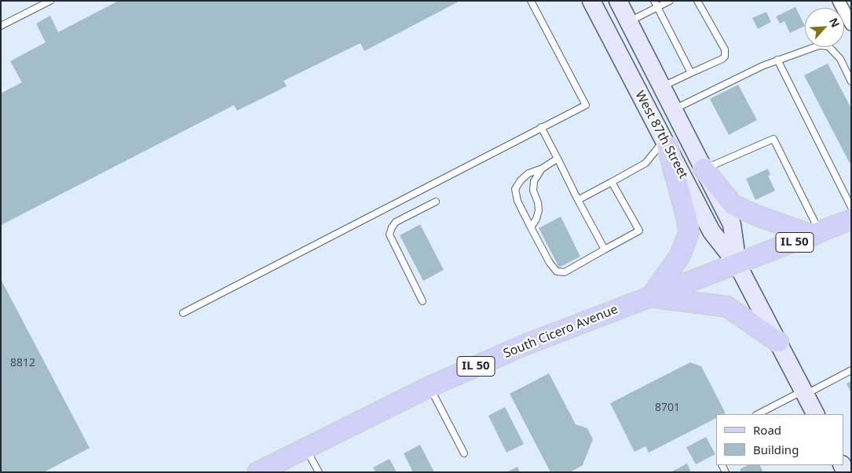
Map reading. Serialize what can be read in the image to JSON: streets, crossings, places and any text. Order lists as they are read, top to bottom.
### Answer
{
  "streets": {
    "main road": ["West 87th Street", "IL 50", "South Cicero Avenue"]
  },
  "crossings": [
    ["West 87th Street", "South Cicero Avenue"]
  ],
  "house_numbers": ["8812", "8701"],
  "legend": ["Road", "Building"],
  "north": "top right"
}
